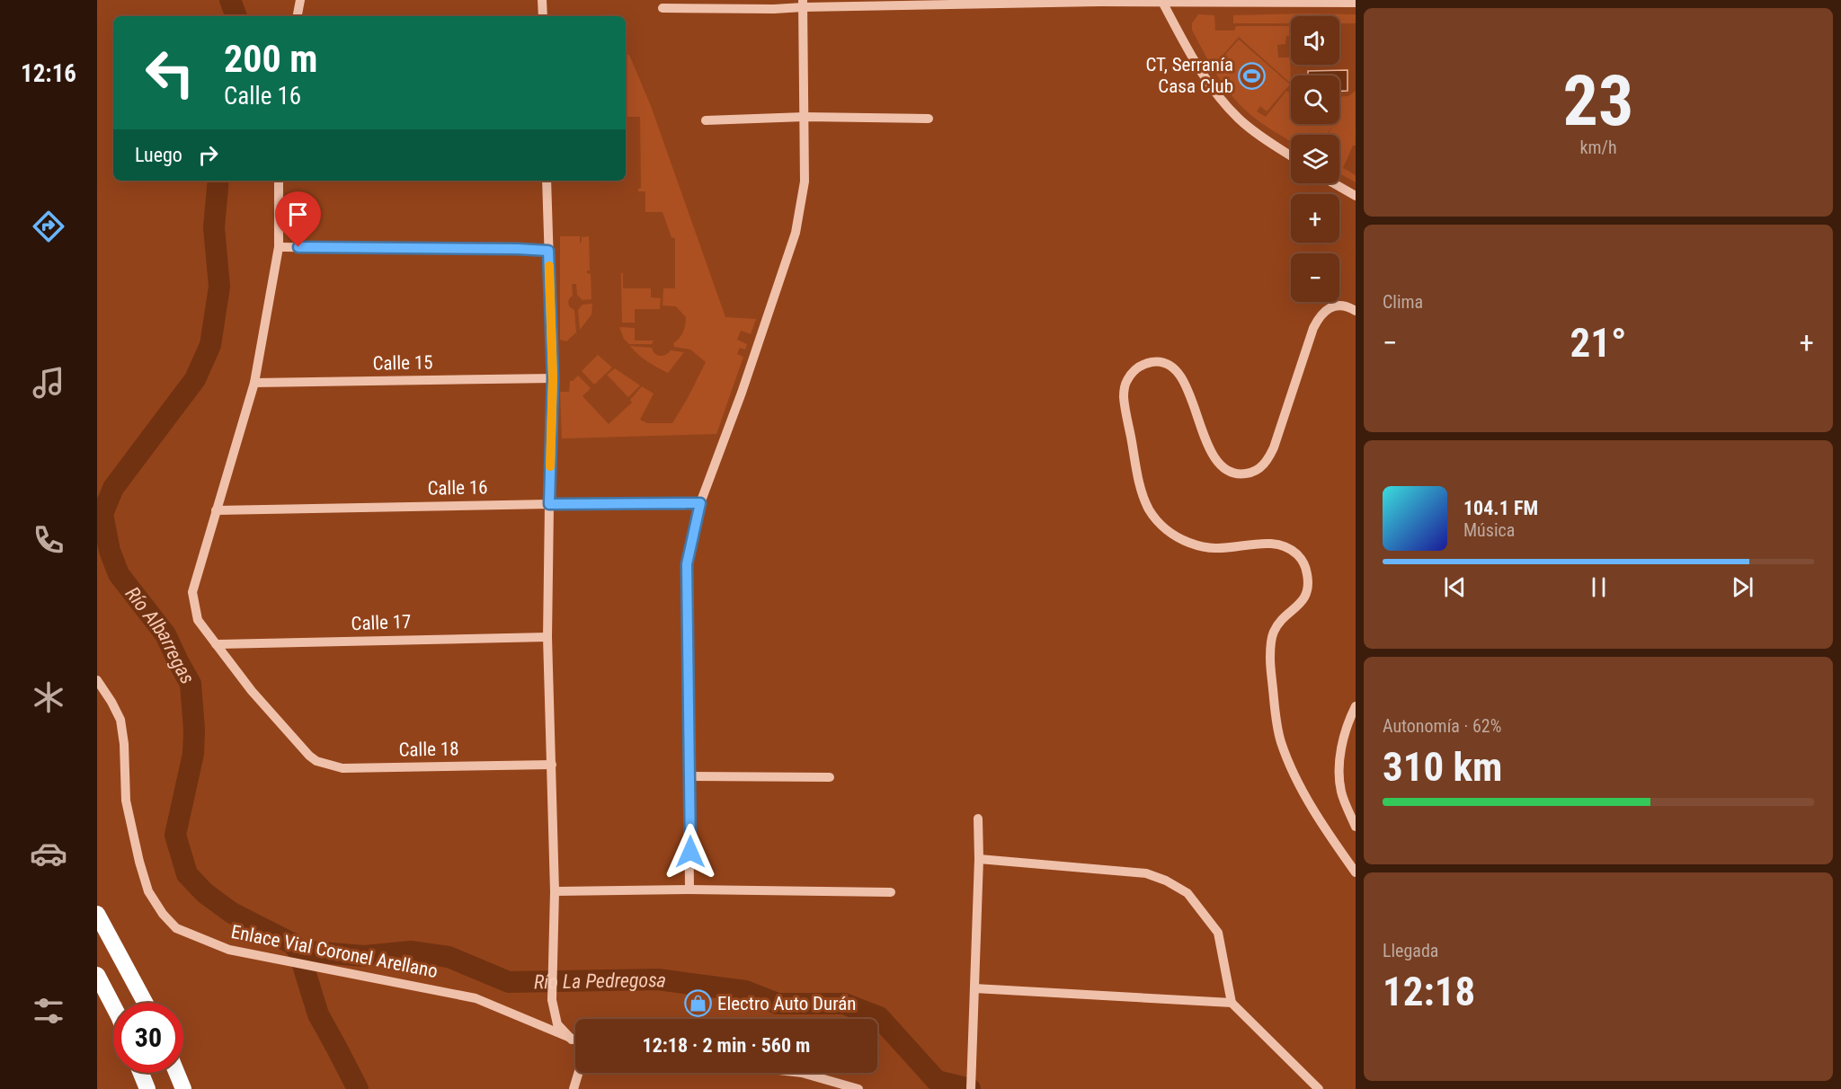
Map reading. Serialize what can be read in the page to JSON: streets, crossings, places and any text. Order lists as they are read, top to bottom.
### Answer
{
  "streets": {
    "street": [
      "Calle 15",
      "Calle 16",
      "Calle 17",
      "Calle 18",
      "Enlace Vial Coronel Arellano"
    ]
  },
  "crossings": [
    ["Calle 17", "Calle 18"]
  ],
  "water": ["Río Albarregas", "Río La Pedregosa"],
  "places": {
    "sports": ["CT, Serranía Casa Club"],
    "shop": ["Electro Auto Durán"]
  },
  "page": {
    "tabs": "12:16",
    "tile": [
      ["23", "km/h"],
      "Clima",
      ["Autonomía · 62%", "310 km"],
      ["Llegada", "12:18"]
    ],
    "map_buttons": ["+", "−"],
    "turn": ["200 m", "Calle 16"],
    "then": "Luego",
    "heat": ["−", "21°", "+"],
    "song": ["104.1 FM", "Música"],
    "limit": "30",
    "trip": "12:18 · 2 min · 560 m"
  }
}
